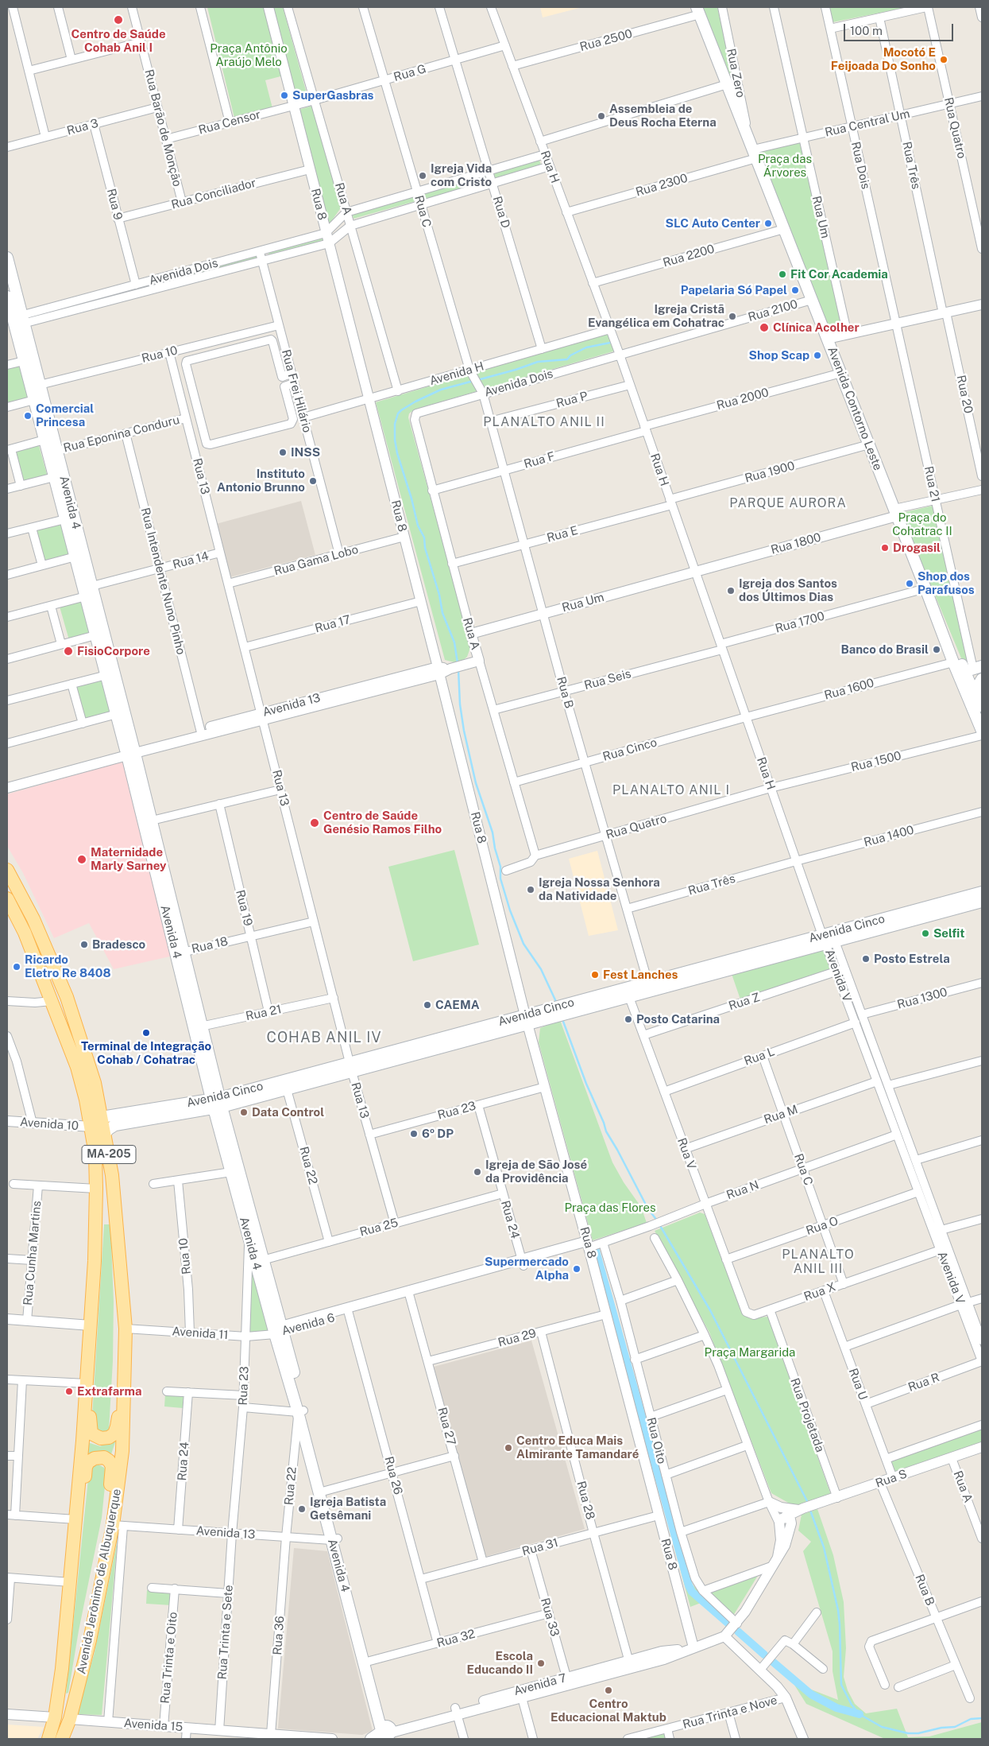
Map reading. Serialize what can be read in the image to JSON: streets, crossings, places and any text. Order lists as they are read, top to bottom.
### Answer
{
  "streets": {
    "main road": [
      "Avenida Contorno Leste",
      "Avenida 4",
      "Avenida Cinco",
      "MA-205",
      "Avenida Jerônimo de Albuquerque"
    ],
    "street": [
      "Rua 2500",
      "Rua G",
      "Rua Zero",
      "Rua Censor",
      "Rua Central Um",
      "Rua 3",
      "Rua Barão de Monção",
      "Rua Quatro",
      "Rua Dois",
      "Rua Três",
      "Rua H",
      "Rua 2300",
      "Rua Conciliador",
      "Rua A",
      "Rua 9",
      "Rua 8",
      "Rua C",
      "Rua D",
      "Rua Um",
      "Rua 2200",
      "Avenida Dois",
      "Rua 2100",
      "Rua 10",
      "Avenida H",
      "Rua Frei Hilário",
      "Rua 20",
      "Rua 2000",
      "Rua P",
      "Rua Eponina Conduru",
      "Rua F",
      "Rua 1900",
      "Rua 13",
      "Rua 21",
      "Rua E",
      "Rua 1800",
      "Rua 14",
      "Rua Gama Lobo",
      "Rua Intendente Nuno Pinho",
      "Rua 1700",
      "Rua 17",
      "Rua Seis",
      "Rua 1600",
      "Rua B",
      "Avenida 13",
      "Rua Cinco",
      "Rua 1500",
      "Rua 1400",
      "Rua 19",
      "Rua 18",
      "Avenida V",
      "Rua 1300",
      "Rua Z",
      "Rua L",
      "Rua 23",
      "Rua M",
      "Avenida 10",
      "Rua V",
      "Rua 22",
      "Rua N",
      "Rua 24",
      "Rua O",
      "Rua 25",
      "Rua Cunha Martins",
      "Rua X",
      "Avenida 6",
      "Avenida 11",
      "Rua 29",
      "Rua R",
      "Rua U",
      "Rua Projetada",
      "Rua 27",
      "Rua Oito",
      "Rua 26",
      "Rua S",
      "Rua 28",
      "Rua 31",
      "Rua 33",
      "Rua Trinta e Sete",
      "Rua 36",
      "Rua 32",
      "Rua Trinta e Oito",
      "Avenida 7",
      "Rua Trinta e Nove",
      "Avenida 15"
    ]
  },
  "crossings": [
    ["Rua 2500", "Rua H"],
    ["Rua 2500", "Avenida Contorno Leste"],
    ["Rua G", "Rua Censor"],
    ["Rua G", "Rua H"],
    ["Rua G", "Rua A"],
    ["Rua G", "Rua 8"],
    ["Rua G", "Rua C"],
    ["Rua G", "Rua D"],
    ["Rua Zero", "Rua Central Um"],
    ["Rua Zero", "Rua 2300"],
    ["Rua Zero", "Avenida Contorno Leste"],
    ["Rua Censor", "Rua Barão de Monção"],
    ["Rua Censor", "Rua 8"],
    ["Rua Central Um", "Rua Quatro"],
    ["Rua Central Um", "Rua Dois"],
    ["Rua Central Um", "Rua Três"],
    ["Rua Central Um", "Rua 2300"],
    ["Rua Central Um", "Rua Um"],
    ["Rua Central Um", "Avenida Contorno Leste"],
    ["Rua 3", "Rua Barão de Monção"],
    ["Rua 3", "Rua 9"],
    ["Rua Barão de Monção", "Rua Conciliador"],
    ["Rua Quatro", "Rua H"],
    ["Rua Quatro", "Rua A"],
    ["Rua Quatro", "Rua B"],
    ["Rua Quatro", "Rua 1500"],
    ["Rua Dois", "Rua 21"],
    ["Rua Três", "Rua H"],
    ["Rua Três", "Rua 20"],
    ["Rua Três", "Rua B"],
    ["Rua Três", "Rua 1400"],
    ["Rua H", "Rua 2300"],
    ["Rua H", "Rua Um"],
    ["Rua H", "Rua 2200"],
    ["Rua H", "Avenida Dois"],
    ["Rua H", "Rua 2100"],
    ["Rua H", "Avenida H"],
    ["Rua H", "Rua 2000"],
    ["Rua H", "Rua P"],
    ["Rua H", "Rua F"],
    ["Rua H", "Rua 1900"],
    ["Rua H", "Rua E"],
    ["Rua H", "Rua 1800"],
    ["Rua H", "Rua 1700"],
    ["Rua H", "Rua Seis"],
    ["Rua H", "Rua 1600"],
    ["Rua H", "Rua Cinco"],
    ["Rua H", "Rua 1500"],
    ["Rua H", "Rua 1400"],
    ["Rua H", "Avenida Cinco"],
    ["Rua H", "Avenida V"],
    ["Rua 2300", "Avenida Contorno Leste"],
    ["Rua Conciliador", "Rua 9"],
    ["Rua Conciliador", "Rua 8"],
    ["Rua A", "Rua Um"],
    ["Rua A", "Avenida Dois"],
    ["Rua A", "Avenida H"],
    ["Rua A", "Rua F"],
    ["Rua A", "Rua E"],
    ["Rua A", "Rua Seis"],
    ["Rua A", "Avenida 13"],
    ["Rua A", "Rua Cinco"],
    ["Rua A", "Rua S"],
    ["Rua 9", "Avenida Dois"],
    ["Rua 8", "Avenida Dois"],
    ["Rua 8", "Avenida H"],
    ["Rua 8", "Rua Gama Lobo"],
    ["Rua 8", "Rua 17"],
    ["Rua 8", "Avenida 13"],
    ["Rua 8", "Avenida Cinco"],
    ["Rua 8", "Rua 23"],
    ["Rua 8", "Rua N"],
    ["Rua 8", "Avenida 6"],
    ["Rua 8", "Rua 29"],
    ["Rua 8", "Rua 31"],
    ["Rua 8", "Avenida 7"],
    ["Rua C", "Avenida H"],
    ["Rua C", "Rua B"],
    ["Rua C", "Rua L"],
    ["Rua C", "Rua M"],
    ["Rua C", "Rua N"],
    ["Rua C", "Rua O"],
    ["Rua C", "Rua X"],
    ["Rua D", "Avenida H"],
    ["Rua Um", "Rua 1800"],
    ["Rua Um", "Rua B"],
    ["Rua 2200", "Avenida Contorno Leste"],
    ["Avenida Dois", "Rua 2100"],
    ["Avenida Dois", "Rua Frei Hilário"],
    ["Avenida Dois", "Avenida 4"],
    ["Avenida Dois", "Rua B"],
    ["Rua 2100", "Avenida Contorno Leste"],
    ["Rua 10", "Rua Frei Hilário"],
    ["Rua 10", "Rua 13"],
    ["Rua 10", "Avenida 4"],
    ["Rua 10", "Avenida 11"],
    ["Avenida H", "Rua Frei Hilário"],
    ["Rua Frei Hilário", "Rua Gama Lobo"],
    ["Rua 2000", "Avenida Contorno Leste"],
    ["Rua 2000", "Rua F"],
    ["Rua P", "Rua B"],
    ["Avenida Contorno Leste", "Rua 1900"],
    ["Avenida Contorno Leste", "Rua 21"],
    ["Avenida Contorno Leste", "Rua 1800"],
    ["Avenida Contorno Leste", "Rua 1700"],
    ["Avenida Contorno Leste", "Rua 1600"],
    ["Rua Eponina Conduru", "Rua 13"],
    ["Rua Eponina Conduru", "Avenida 4"],
    ["Rua Eponina Conduru", "Rua Intendente Nuno Pinho"],
    ["Rua F", "Rua B"],
    ["Rua 1900", "Rua E"],
    ["Rua 13", "Rua 21"],
    ["Rua 13", "Rua 14"],
    ["Rua 13", "Rua Gama Lobo"],
    ["Rua 13", "Rua 17"],
    ["Rua 13", "Avenida 13"],
    ["Rua 13", "Avenida Cinco"],
    ["Rua 13", "Rua 18"],
    ["Rua 13", "Rua 23"],
    ["Rua 13", "Rua 25"],
    ["Rua 21", "Avenida 4"],
    ["Rua 21", "Rua 19"],
    ["Avenida 4", "Rua 14"],
    ["Avenida 4", "Avenida 13"],
    ["Avenida 4", "Avenida Cinco"],
    ["Avenida 4", "Rua 18"],
    ["Avenida 4", "Rua 23"],
    ["Avenida 4", "Rua 22"],
    ["Avenida 4", "Rua 25"],
    ["Avenida 4", "Avenida 6"],
    ["Avenida 4", "Avenida 11"],
    ["Avenida 4", "Rua 32"],
    ["Avenida 4", "Avenida 7"],
    ["Rua E", "Rua B"],
    ["Rua 14", "Rua Intendente Nuno Pinho"],
    ["Rua Intendente Nuno Pinho", "Avenida 13"],
    ["Rua 1700", "Rua Seis"],
    ["Rua Seis", "Rua B"],
    ["Rua 1600", "Rua Cinco"],
    ["Rua B", "Rua Cinco"],
    ["Rua B", "Avenida Cinco"],
    ["Rua B", "Rua S"],
    ["Avenida 13", "Rua 23"],
    ["Avenida 13", "Rua 22"],
    ["Avenida 13", "Rua 24"],
    ["Avenida 13", "Avenida Jerônimo de Albuquerque"],
    ["Avenida 13", "Rua Trinta e Sete"],
    ["Avenida 13", "Rua 36"],
    ["Rua 19", "Rua 18"],
    ["Avenida Cinco", "Avenida V"],
    ["Avenida Cinco", "Rua V"],
    ["Avenida Cinco", "Rua 22"],
    ["Avenida Cinco", "Avenida Jerônimo de Albuquerque"],
    ["Avenida V", "Rua 1300"],
    ["Avenida V", "Rua Z"],
    ["Avenida V", "Rua L"],
    ["Avenida V", "Rua M"],
    ["Avenida V", "Rua N"],
    ["Avenida V", "Rua O"],
    ["Avenida V", "Rua X"],
    ["Avenida V", "Rua R"],
    ["Rua Z", "Rua V"],
    ["Rua L", "Rua V"],
    ["Rua 23", "Rua 24"],
    ["Rua 23", "Avenida 11"],
    ["Rua 23", "Rua Trinta e Sete"],
    ["Rua M", "Rua V"],
    ["Avenida 10", "Avenida Jerônimo de Albuquerque"],
    ["Rua V", "Rua N"],
    ["Rua V", "Rua O"],
    ["Rua V", "Rua X"],
    ["Rua 22", "Rua 25"],
    ["Rua 22", "Rua 36"],
    ["Rua N", "Avenida 6"],
    ["Rua N", "Rua Oito"],
    ["Rua 24", "Rua 25"],
    ["Rua 24", "Avenida 6"],
    ["Rua X", "Rua U"],
    ["Rua X", "Rua Projetada"],
    ["Avenida 6", "Avenida 11"],
    ["Avenida 6", "Rua 27"],
    ["Avenida 6", "Rua 26"],
    ["Avenida 11", "Avenida Jerônimo de Albuquerque"],
    ["Rua 29", "Rua 27"],
    ["Rua 29", "Rua 28"],
    ["Rua R", "Rua U"],
    ["Rua U", "Rua S"],
    ["Rua Projetada", "Rua S"],
    ["Rua 27", "Rua 31"],
    ["Rua Oito", "Avenida 7"],
    ["Rua 26", "Rua 31"],
    ["Rua 26", "Rua 32"],
    ["Rua 28", "Rua 31"],
    ["Rua 28", "Avenida 7"],
    ["Rua 31", "Rua 33"],
    ["Avenida Jerônimo de Albuquerque", "Avenida 15"],
    ["Rua 33", "Rua 32"],
    ["Rua 33", "Avenida 7"],
    ["Rua Trinta e Sete", "Avenida 15"],
    ["Rua 36", "Avenida 15"],
    ["Rua Trinta e Oito", "Avenida 15"]
  ],
  "districts": [
    "PLANALTO ANIL II",
    "PARQUE AURORA",
    "PLANALTO ANIL I",
    "COHAB ANIL IV",
    "PLANALTO ANIL III"
  ],
  "parks": [
    "Praça Antônio Araújo Melo",
    "Praça das Árvores",
    "Praça do Cohatrac II",
    "Praça das Flores",
    "Praça Margarida"
  ],
  "places": [
    "Centro de Saúde Cohab Anil I",
    "Mocotó E Feijoada Do Sonho",
    "SuperGasbras",
    "Assembleia de Deus Rocha Eterna",
    "Igreja Vida com Cristo",
    "SLC Auto Center",
    "Fit Cor Academia",
    "Papelaria Só Papel",
    "Igreja Cristã Evangélica em Cohatrac",
    "Clínica Acolher",
    "Shop Scap",
    "Comercial Princesa",
    "INSS",
    "Instituto Antonio Brunno",
    "Drogasil",
    "Shop dos Parafusos",
    "Igreja dos Santos dos Últimos Dias",
    "Banco do Brasil",
    "FisioCorpore",
    "Centro de Saúde Genésio Ramos Filho",
    "Maternidade Marly Sarney",
    "Igreja Nossa Senhora da Natividade",
    "Selfit",
    "Bradesco",
    "Posto Estrela",
    "Ricardo Eletro Re 8408",
    "Fest Lanches",
    "CAEMA",
    "Posto Catarina",
    "Terminal de Integração Cohab / Cohatrac",
    "Data Control",
    "6º DP",
    "Igreja de São José da Providência",
    "Supermercado Alpha",
    "Extrafarma",
    "Centro Educa Mais Almirante Tamandaré",
    "Igreja Batista Getsêmani",
    "Escola Educando II",
    "Centro Educacional Maktub"
  ],
  "scale_bar": "100 m"
}
